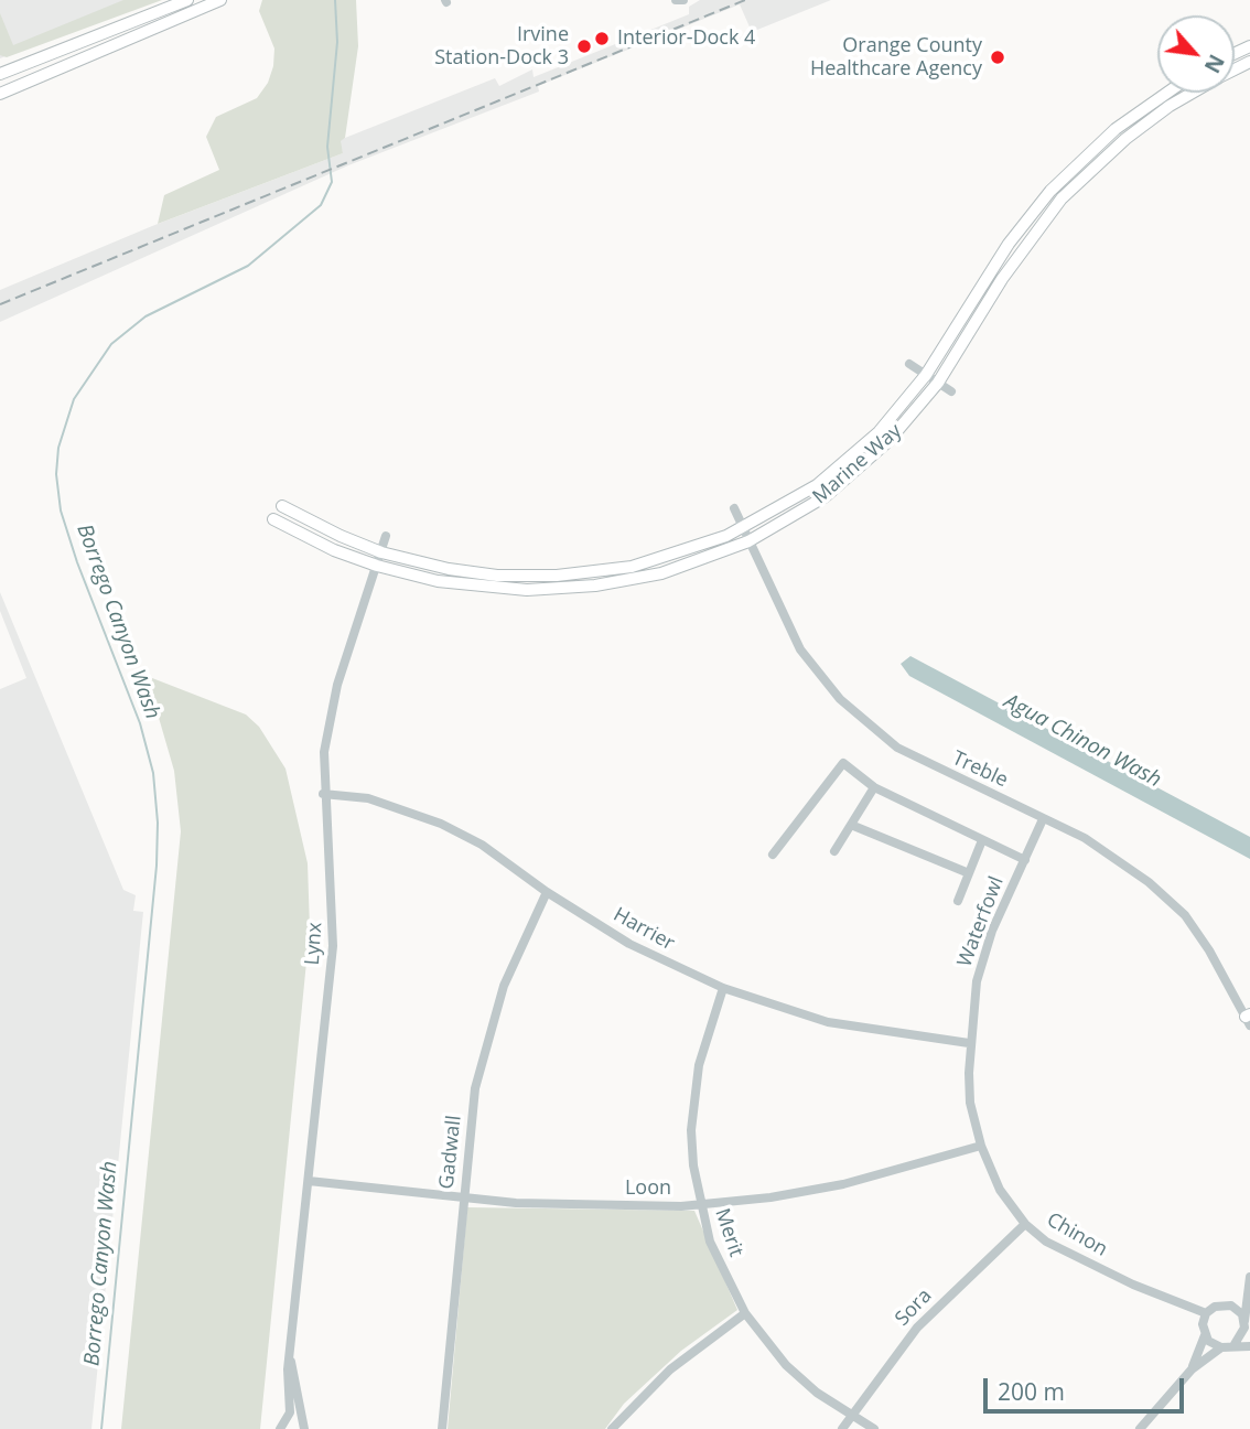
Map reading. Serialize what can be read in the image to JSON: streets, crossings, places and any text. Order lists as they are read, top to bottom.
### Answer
{
  "streets": {
    "main road": ["Marine Way"],
    "street": [
      "Treble",
      "Waterfowl",
      "Harrier",
      "Lynx",
      "Gadwall",
      "Loon",
      "Merit",
      "Chinon",
      "Sora"
    ]
  },
  "crossings": [
    ["Marine Way", "Treble"],
    ["Marine Way", "Lynx"],
    ["Treble", "Waterfowl"],
    ["Waterfowl", "Harrier"],
    ["Waterfowl", "Chinon"],
    ["Harrier", "Lynx"],
    ["Harrier", "Gadwall"],
    ["Harrier", "Merit"],
    ["Harrier", "Chinon"],
    ["Lynx", "Loon"],
    ["Gadwall", "Loon"],
    ["Loon", "Merit"],
    ["Loon", "Chinon"],
    ["Merit", "Sora"],
    ["Chinon", "Sora"]
  ],
  "water": ["Borrego Canyon Wash", "Agua Chinon Wash"],
  "places": ["Interior-Dock 4", "Irvine Station-Dock 3", "Orange County Healthcare Agency"],
  "scale_bar": "200 m",
  "north": "bottom right"
}
